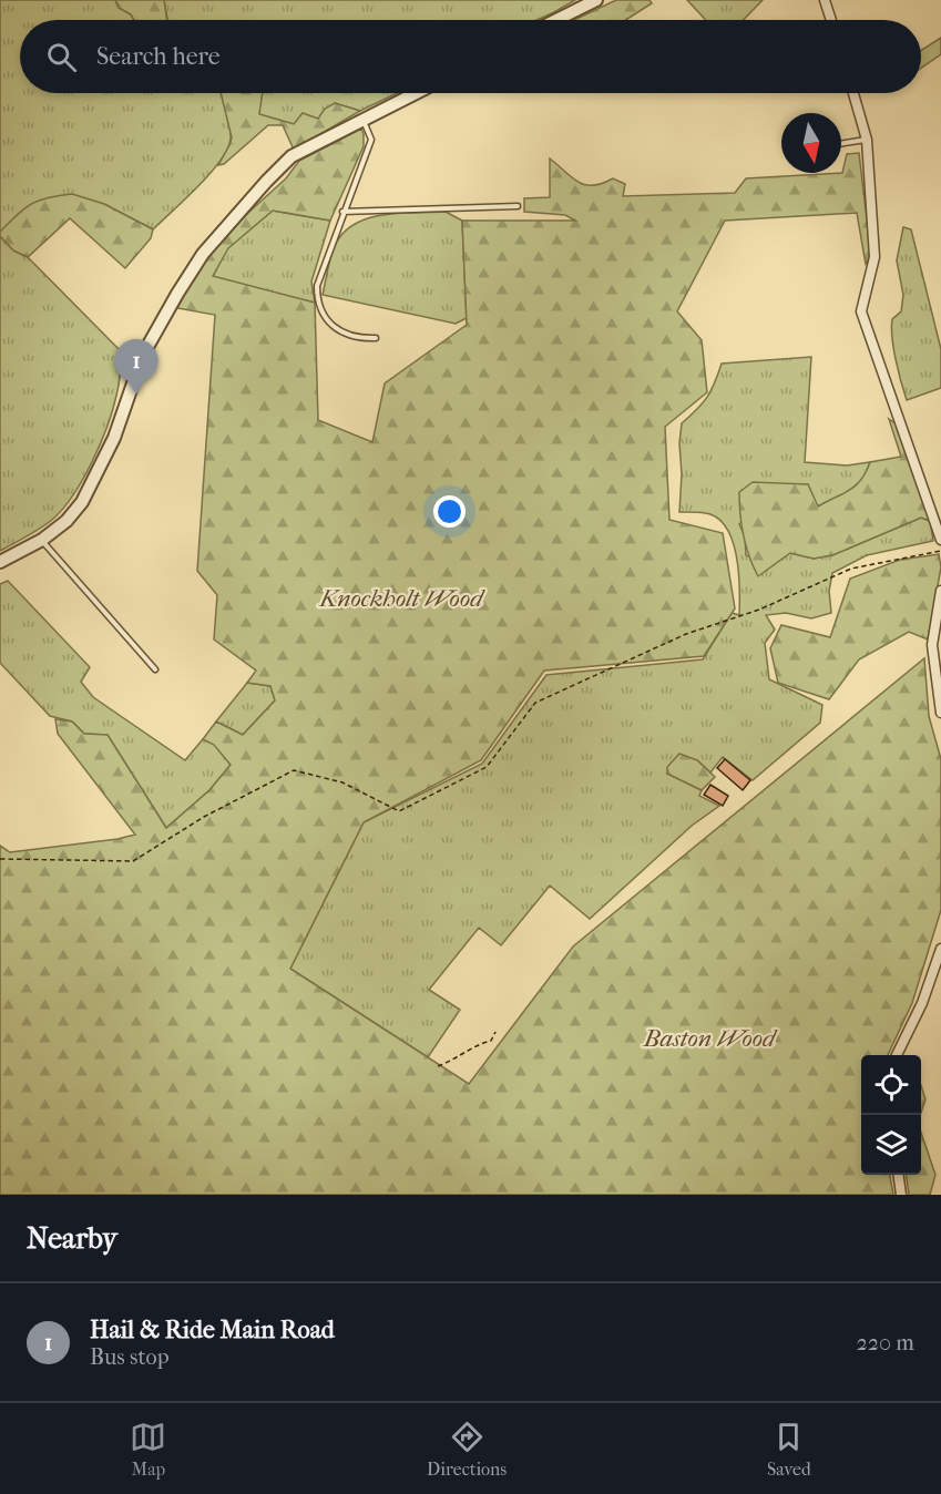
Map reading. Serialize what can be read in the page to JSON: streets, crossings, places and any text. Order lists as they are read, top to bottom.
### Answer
{
  "parks": ["Knockholt Wood", "Baston Wood"],
  "north": "bottom",
  "page": {
    "search": "Search here",
    "pins": "1",
    "heading": "Nearby",
    "list": [
      {
        "mark": "1",
        "name": "Hail & Ride Main Road",
        "note": "Bus stop",
        "value": "220 m"
      }
    ],
    "nav": ["Map", "Directions", "Saved"]
  }
}
